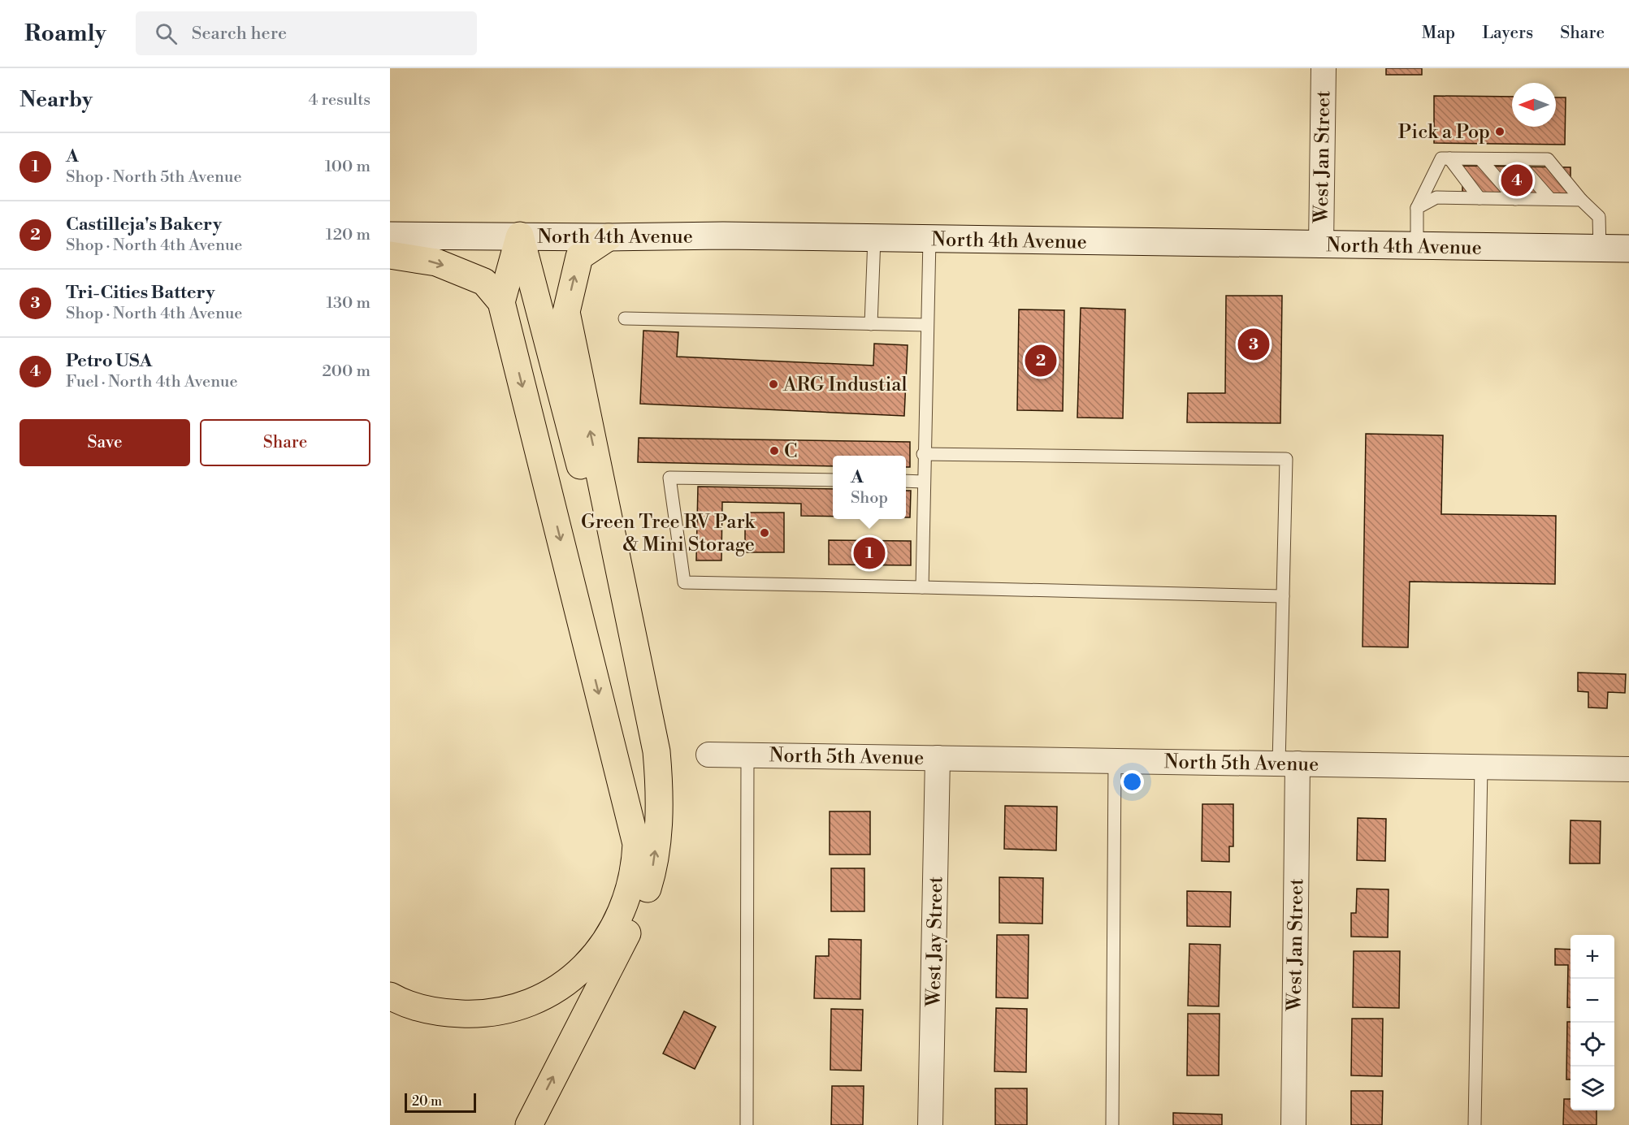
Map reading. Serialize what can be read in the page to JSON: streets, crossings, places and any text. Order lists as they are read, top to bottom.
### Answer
{
  "streets": {
    "main road": ["North 4th Avenue"],
    "street": ["West Jan Street", "North 5th Avenue", "West Jay Street"]
  },
  "crossings": [
    ["West Jan Street", "North 4th Avenue"],
    ["West Jan Street", "North 5th Avenue"],
    ["North 5th Avenue", "West Jay Street"]
  ],
  "places": [
    "Pick a Pop",
    "ARG Industial",
    "C",
    "Green Tree RV Park & Mini Storage"
  ],
  "scale_bar": "20 m",
  "north": "left",
  "page": {
    "header": "Roamly",
    "search": "Search here",
    "nav": ["Map", "Layers", "Share"],
    "heading": ["Nearby", "4 results"],
    "list": [
      {
        "mark": "1",
        "name": "A",
        "note": "Shop · North 5th Avenue",
        "value": "100 m"
      },
      {
        "mark": "2",
        "name": "Castilleja's Bakery",
        "note": "Shop · North 4th Avenue",
        "value": "120 m"
      },
      {
        "mark": "3",
        "name": "Tri-Cities Battery",
        "note": "Shop · North 4th Avenue",
        "value": "130 m"
      },
      {
        "mark": "4",
        "name": "Petro USA",
        "note": "Fuel · North 4th Avenue",
        "value": "200 m"
      }
    ],
    "pins": [
      "4",
      "3",
      "2",
      "1"
    ],
    "buttons": ["Save", "Share"],
    "popup": ["A", "Shop"],
    "map_buttons": ["+", "−"],
    "scale": "20 m"
  }
}
